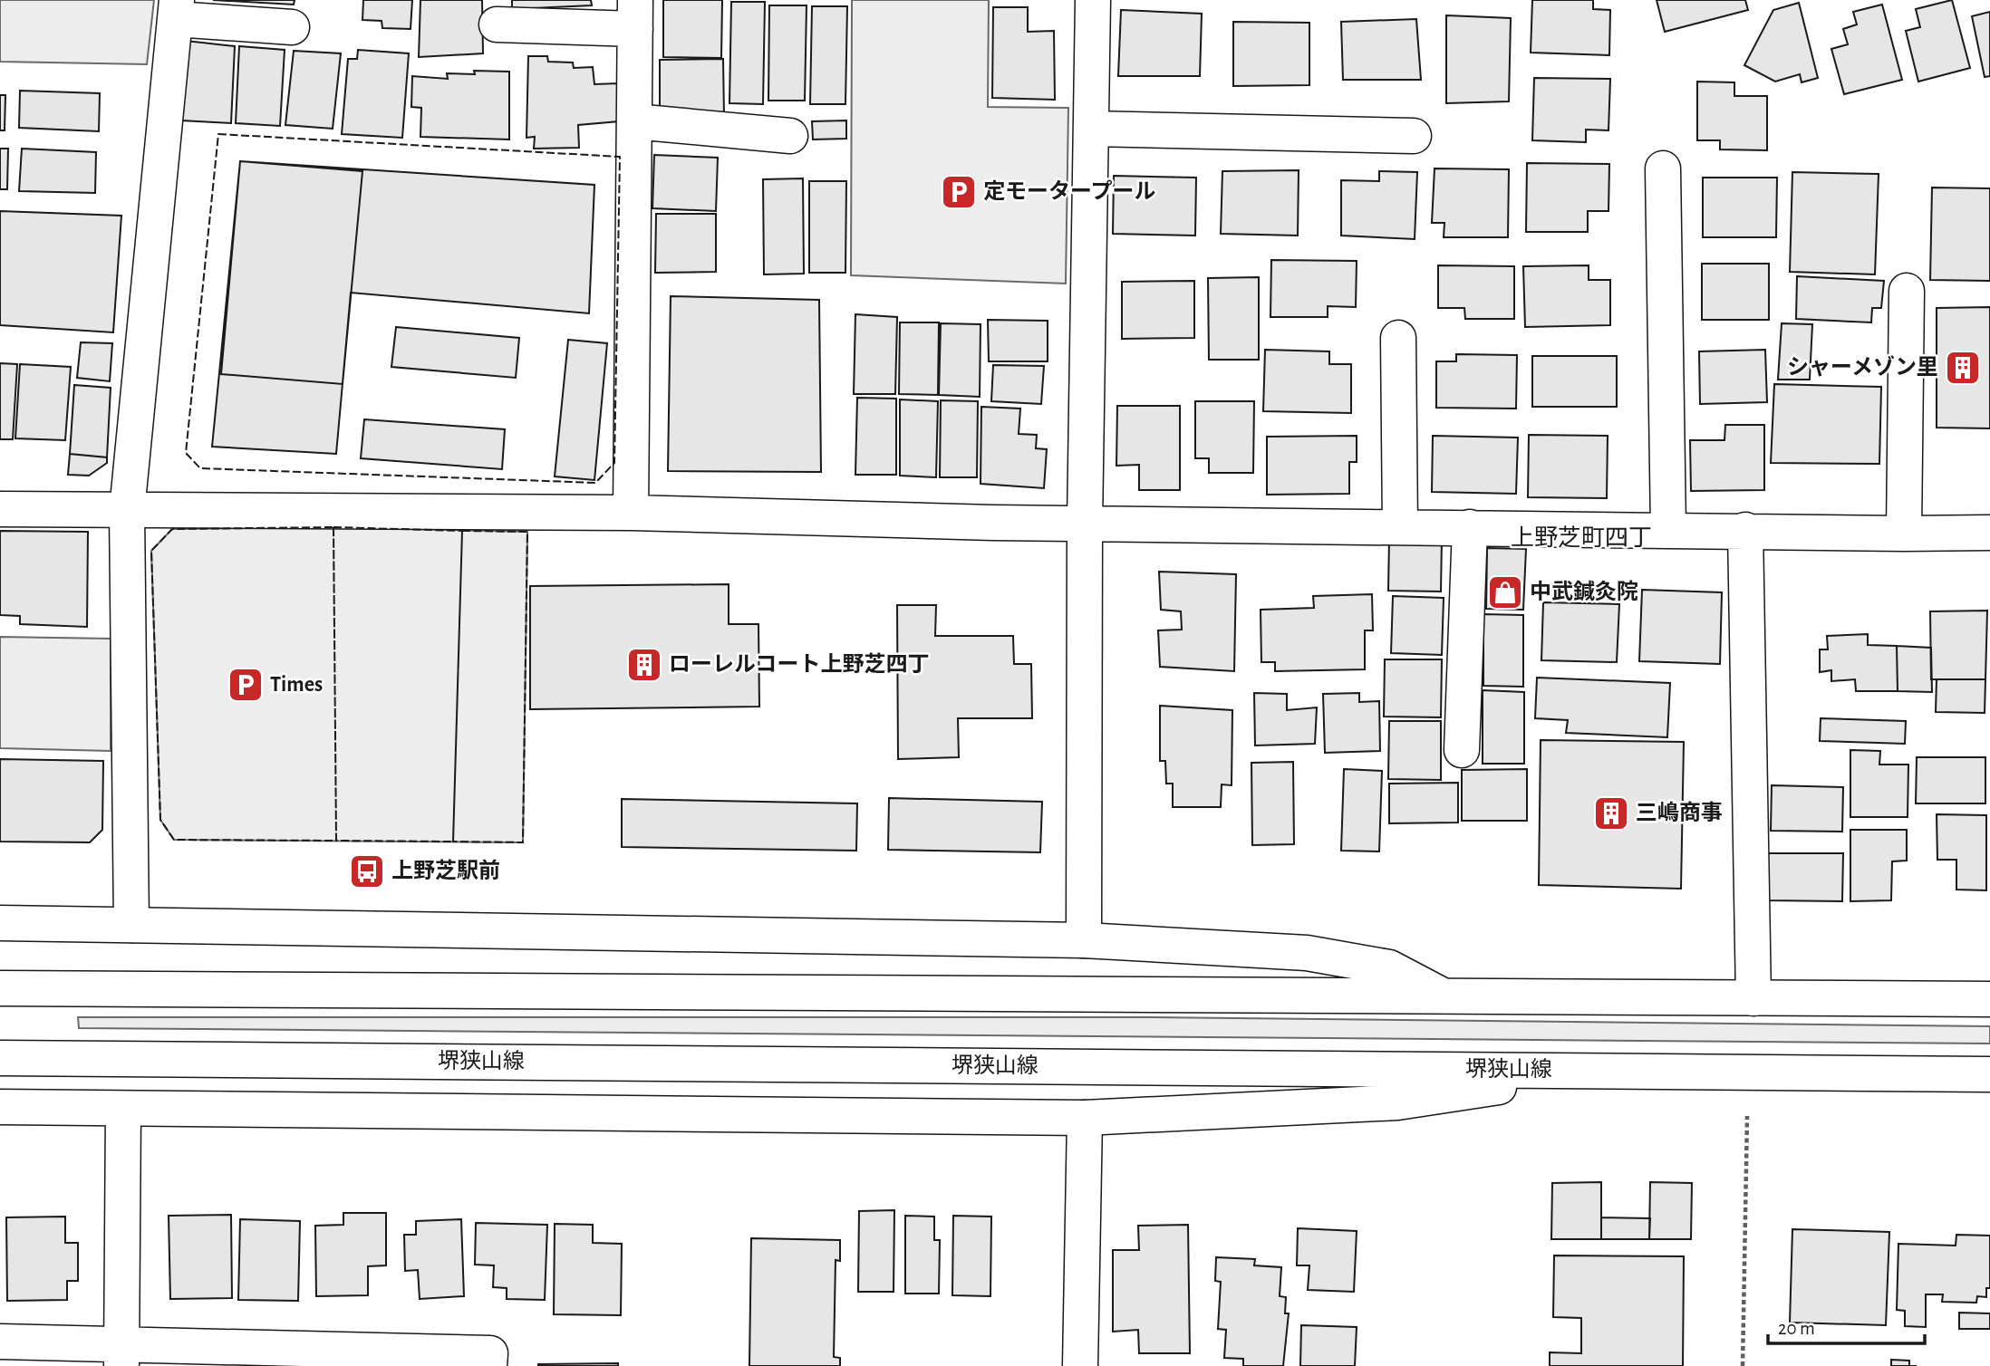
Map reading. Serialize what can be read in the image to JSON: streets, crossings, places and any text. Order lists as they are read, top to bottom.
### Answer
{
  "streets": {
    "main road": ["堺狭山線"]
  },
  "districts": ["上野芝町四丁"],
  "places": {
    "parking": ["定モータープール", "Times"],
    "building": ["シャーメゾン里", "ローレルコート上野芝四丁", "三嶋商事"],
    "shop": ["中武鍼灸院"],
    "bus stop": ["上野芝駅前"]
  },
  "scale_bar": "20 m"
}
